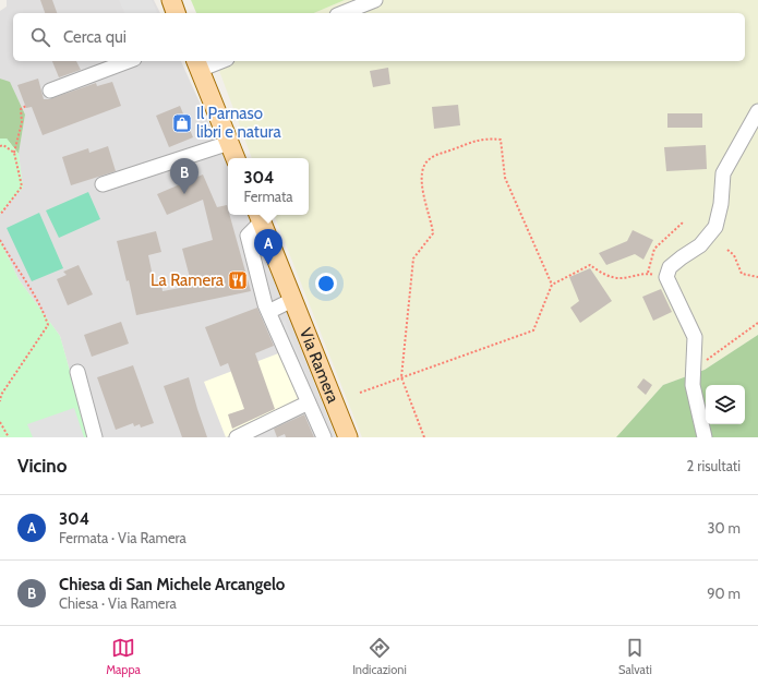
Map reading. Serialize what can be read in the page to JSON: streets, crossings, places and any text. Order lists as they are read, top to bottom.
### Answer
{
  "streets": {
    "main road": ["Via Ramera"]
  },
  "places": {
    "shop": ["Il Parnaso libri e natura"],
    "restaurant": ["La Ramera"]
  },
  "page": {
    "search": "Cerca qui",
    "popup": ["304", "Fermata"],
    "pins": ["B", "A"],
    "heading": ["Vicino", "2 risultati"],
    "list": [
      {
        "mark": "A",
        "name": "304",
        "note": "Fermata · Via Ramera",
        "value": "30 m"
      },
      {
        "mark": "B",
        "name": "Chiesa di San Michele Arcangelo",
        "note": "Chiesa · Via Ramera",
        "value": "90 m"
      }
    ],
    "nav": ["Mappa", "Indicazioni", "Salvati"]
  }
}
